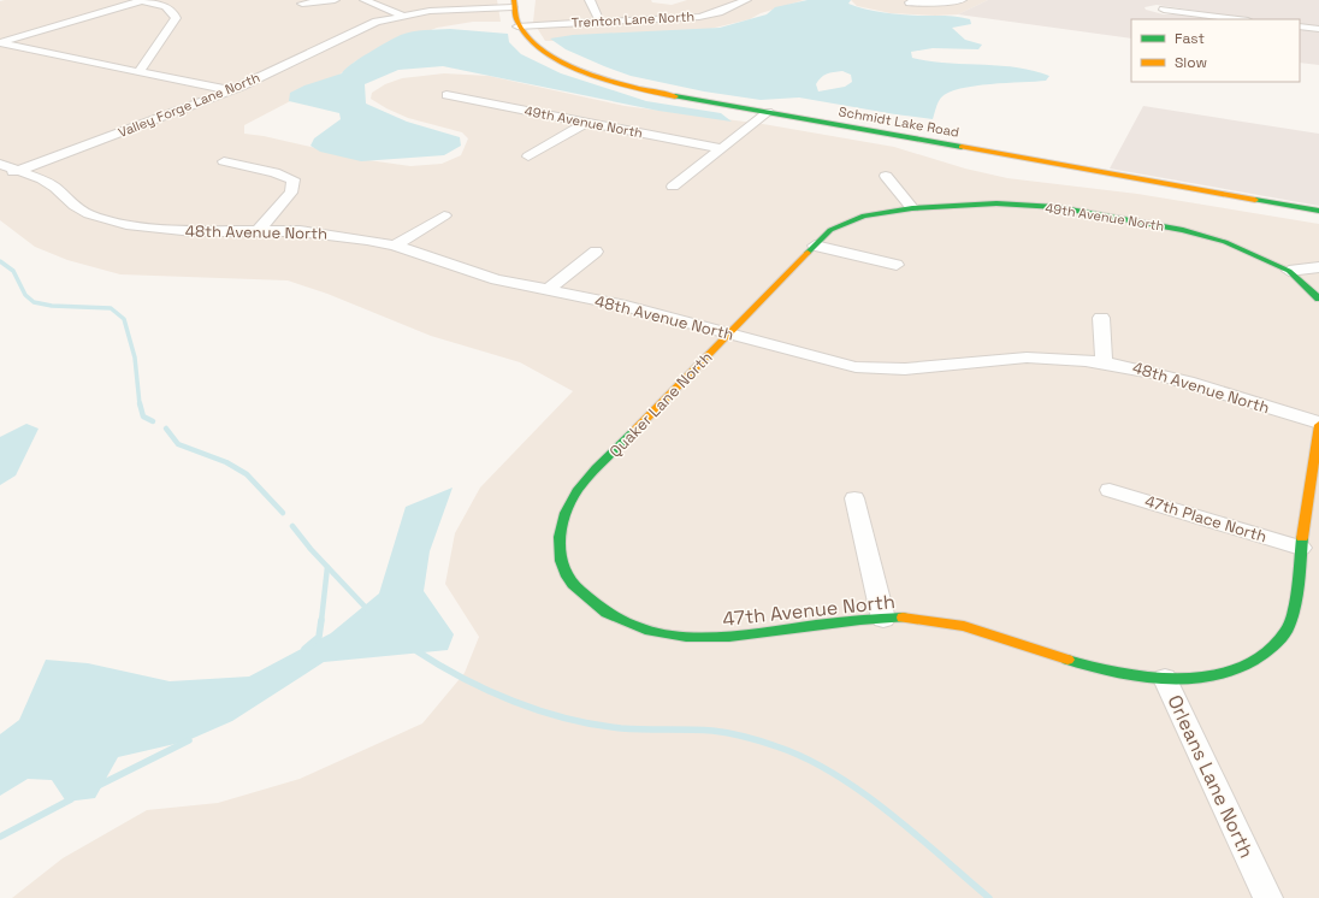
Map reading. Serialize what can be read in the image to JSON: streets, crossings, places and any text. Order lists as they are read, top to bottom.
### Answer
{
  "streets": {
    "street": [
      "Trenton Lane North",
      "Valley Forge Lane North",
      "49th Avenue North",
      "Schmidt Lake Road",
      "48th Avenue North",
      "Quaker Lane North",
      "47th Place North",
      "47th Avenue North",
      "Orleans Lane North"
    ]
  },
  "crossings": [
    ["Trenton Lane North", "Schmidt Lake Road"],
    ["Valley Forge Lane North", "48th Avenue North"],
    ["49th Avenue North", "Quaker Lane North"],
    ["48th Avenue North", "Quaker Lane North"],
    ["48th Avenue North", "Orleans Lane North"],
    ["Quaker Lane North", "47th Avenue North"],
    ["47th Place North", "Orleans Lane North"],
    ["47th Avenue North", "Orleans Lane North"]
  ],
  "legend": ["Fast", "Slow"]
}
